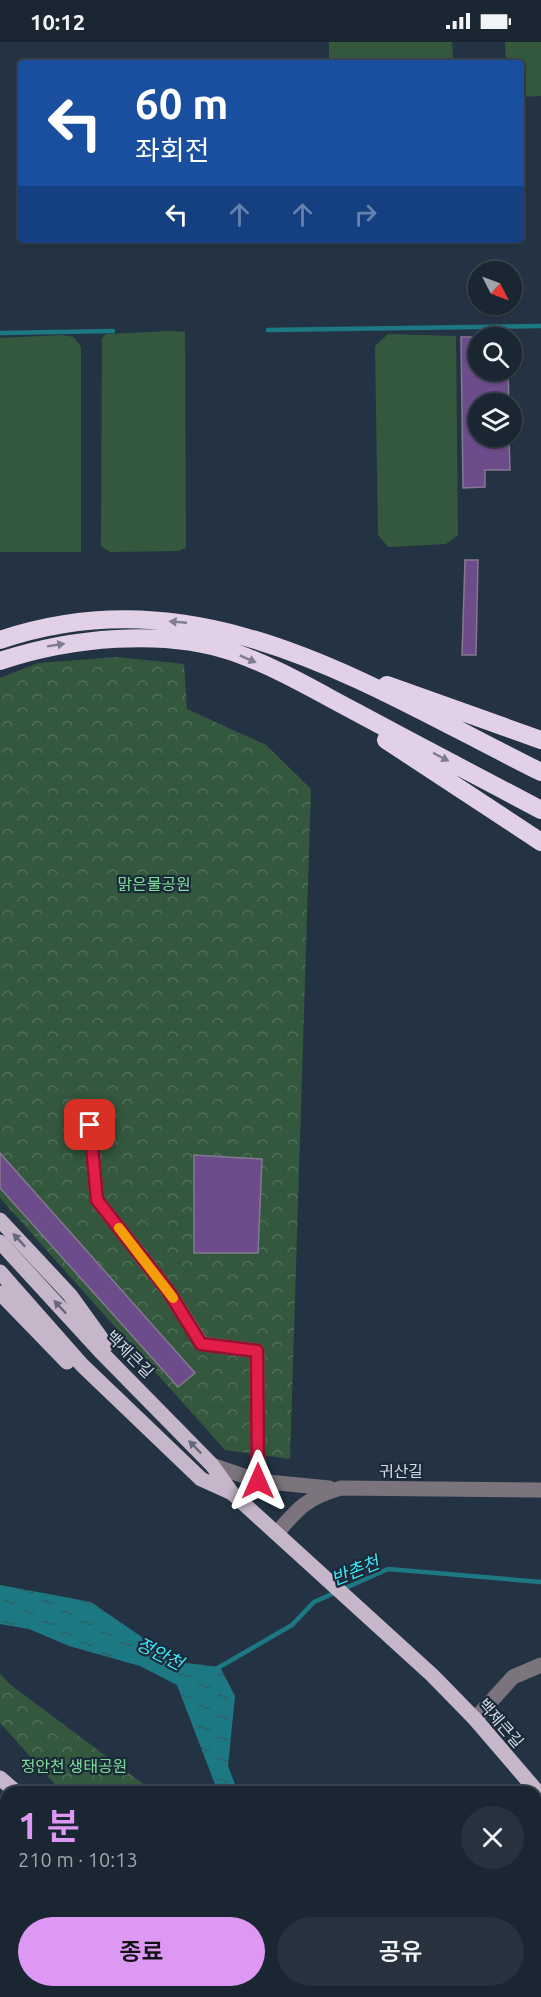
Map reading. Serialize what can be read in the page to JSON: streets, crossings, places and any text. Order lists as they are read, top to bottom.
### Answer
{
  "streets": {
    "main road": ["백제큰길"],
    "street": ["귀산길"]
  },
  "crossings": [
    ["백제큰길", "귀산길"]
  ],
  "water": ["반촌천", "정안천"],
  "parks": ["맑은물공원", "정안천 생태공원"],
  "north": "bottom right",
  "page": {
    "status": "10:12",
    "turn": ["60 m", "좌회전"],
    "heading": ["1 분", "210 m · 10:13"],
    "buttons": ["종료", "공유"]
  }
}
